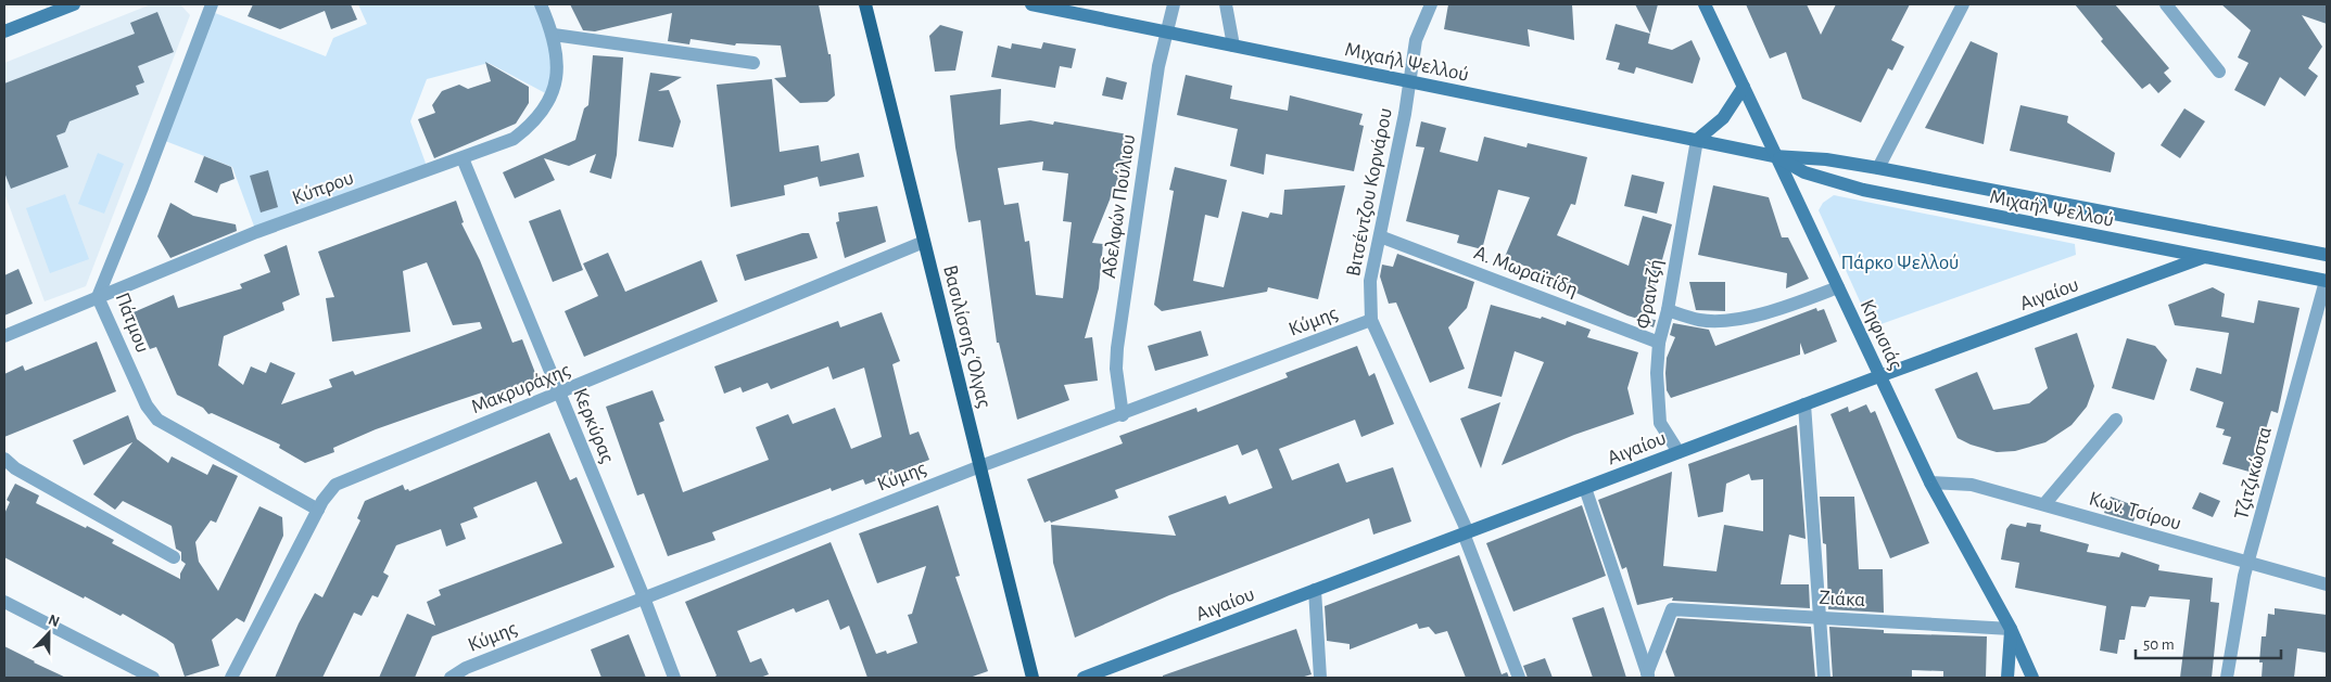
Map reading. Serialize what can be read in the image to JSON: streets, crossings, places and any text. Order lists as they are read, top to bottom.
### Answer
{
  "streets": {
    "main road": [
      "Μιχαήλ Ψελλού",
      "Αιγαίου",
      "Κηφισιάς",
      "Βασιλίσσης Όλγας"
    ],
    "street": [
      "Κύπρου",
      "Βιτσέντζου Κορνάρου",
      "Αδελφών Πούλιου",
      "Α. Μωραϊτίδη",
      "Φραντζή",
      "Κύμης",
      "Πάτμου",
      "Μακρυράχης",
      "Κερκύρας",
      "Τζιτζικώστα",
      "Κων. Τσίρου",
      "Ζιάκα"
    ]
  },
  "crossings": [
    ["Μιχαήλ Ψελλού", "Βιτσέντζου Κορνάρου"],
    ["Μιχαήλ Ψελλού", "Αδελφών Πούλιου"],
    ["Μιχαήλ Ψελλού", "Αιγαίου"],
    ["Μιχαήλ Ψελλού", "Φραντζή"],
    ["Μιχαήλ Ψελλού", "Κηφισιάς"],
    ["Μιχαήλ Ψελλού", "Τζιτζικώστα"],
    ["Κύπρου", "Πάτμου"],
    ["Κύπρου", "Κερκύρας"],
    ["Βιτσέντζου Κορνάρου", "Α. Μωραϊτίδη"],
    ["Βιτσέντζου Κορνάρου", "Αιγαίου"],
    ["Βιτσέντζου Κορνάρου", "Κύμης"],
    ["Αδελφών Πούλιου", "Κύμης"],
    ["Α. Μωραϊτίδη", "Φραντζή"],
    ["Αιγαίου", "Φραντζή"],
    ["Αιγαίου", "Κηφισιάς"],
    ["Κύμης", "Βασιλίσσης Όλγας"],
    ["Κύμης", "Κερκύρας"],
    ["Πάτμου", "Μακρυράχης"],
    ["Κηφισιάς", "Κων. Τσίρου"],
    ["Κηφισιάς", "Ζιάκα"],
    ["Βασιλίσσης Όλγας", "Μακρυράχης"],
    ["Μακρυράχης", "Κερκύρας"],
    ["Τζιτζικώστα", "Κων. Τσίρου"]
  ],
  "parks": ["Πάρκο Ψελλού"],
  "scale_bar": "50 m",
  "north": "top"
}
